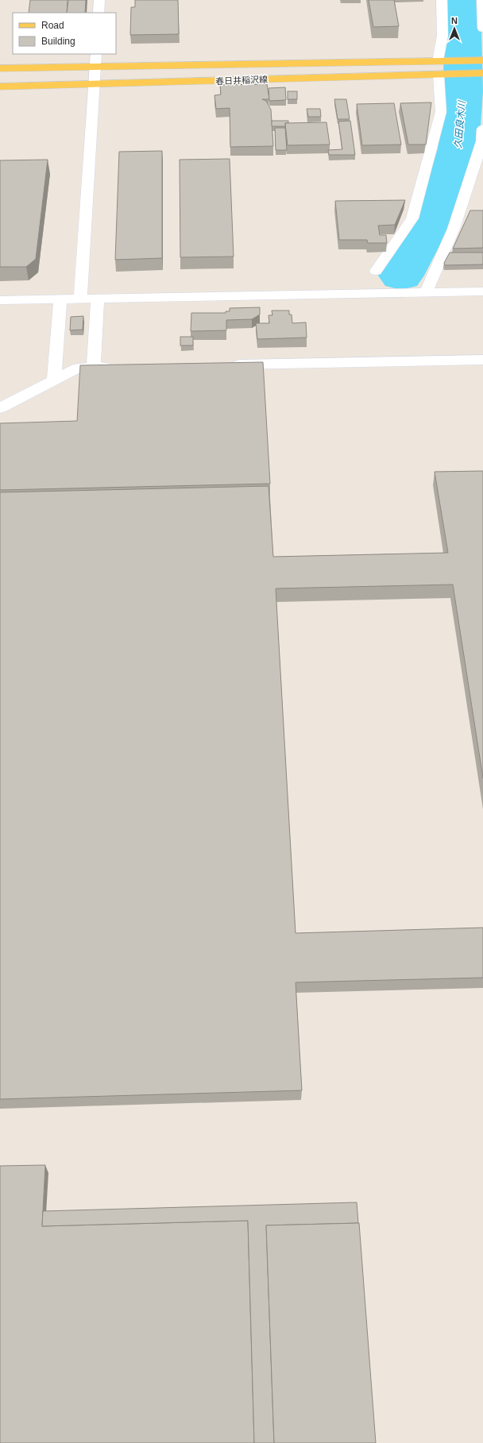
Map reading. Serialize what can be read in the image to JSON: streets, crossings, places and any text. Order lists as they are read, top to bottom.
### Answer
{
  "streets": {
    "main road": ["春日井稲沢線"]
  },
  "water": ["久田良木川"],
  "legend": ["Road", "Building"],
  "north": "top"
}
